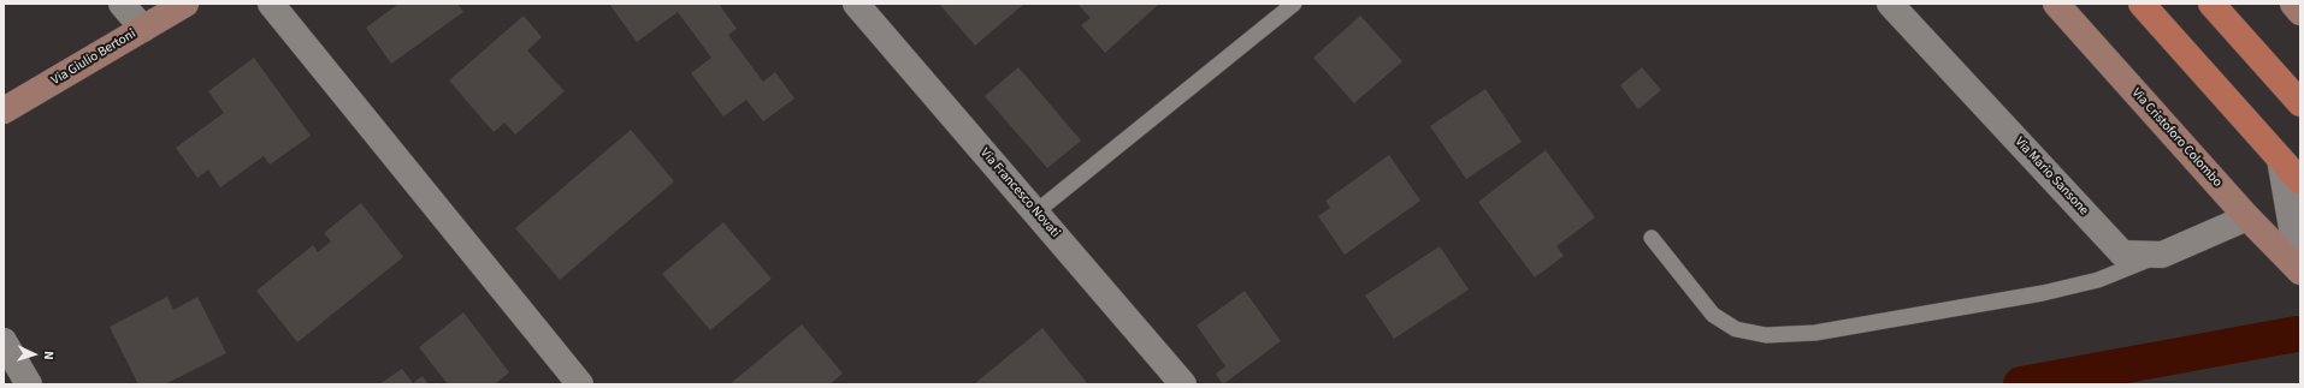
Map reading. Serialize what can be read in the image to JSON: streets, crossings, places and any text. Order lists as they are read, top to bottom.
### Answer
{
  "streets": {
    "street": [
      "Via Giulio Bertoni",
      "Via Cristoforo Colombo",
      "Via Mario Sansone",
      "Via Francesco Novati"
    ]
  },
  "crossings": [
    ["Via Cristoforo Colombo", "Via Mario Sansone"]
  ],
  "north": "right"
}
